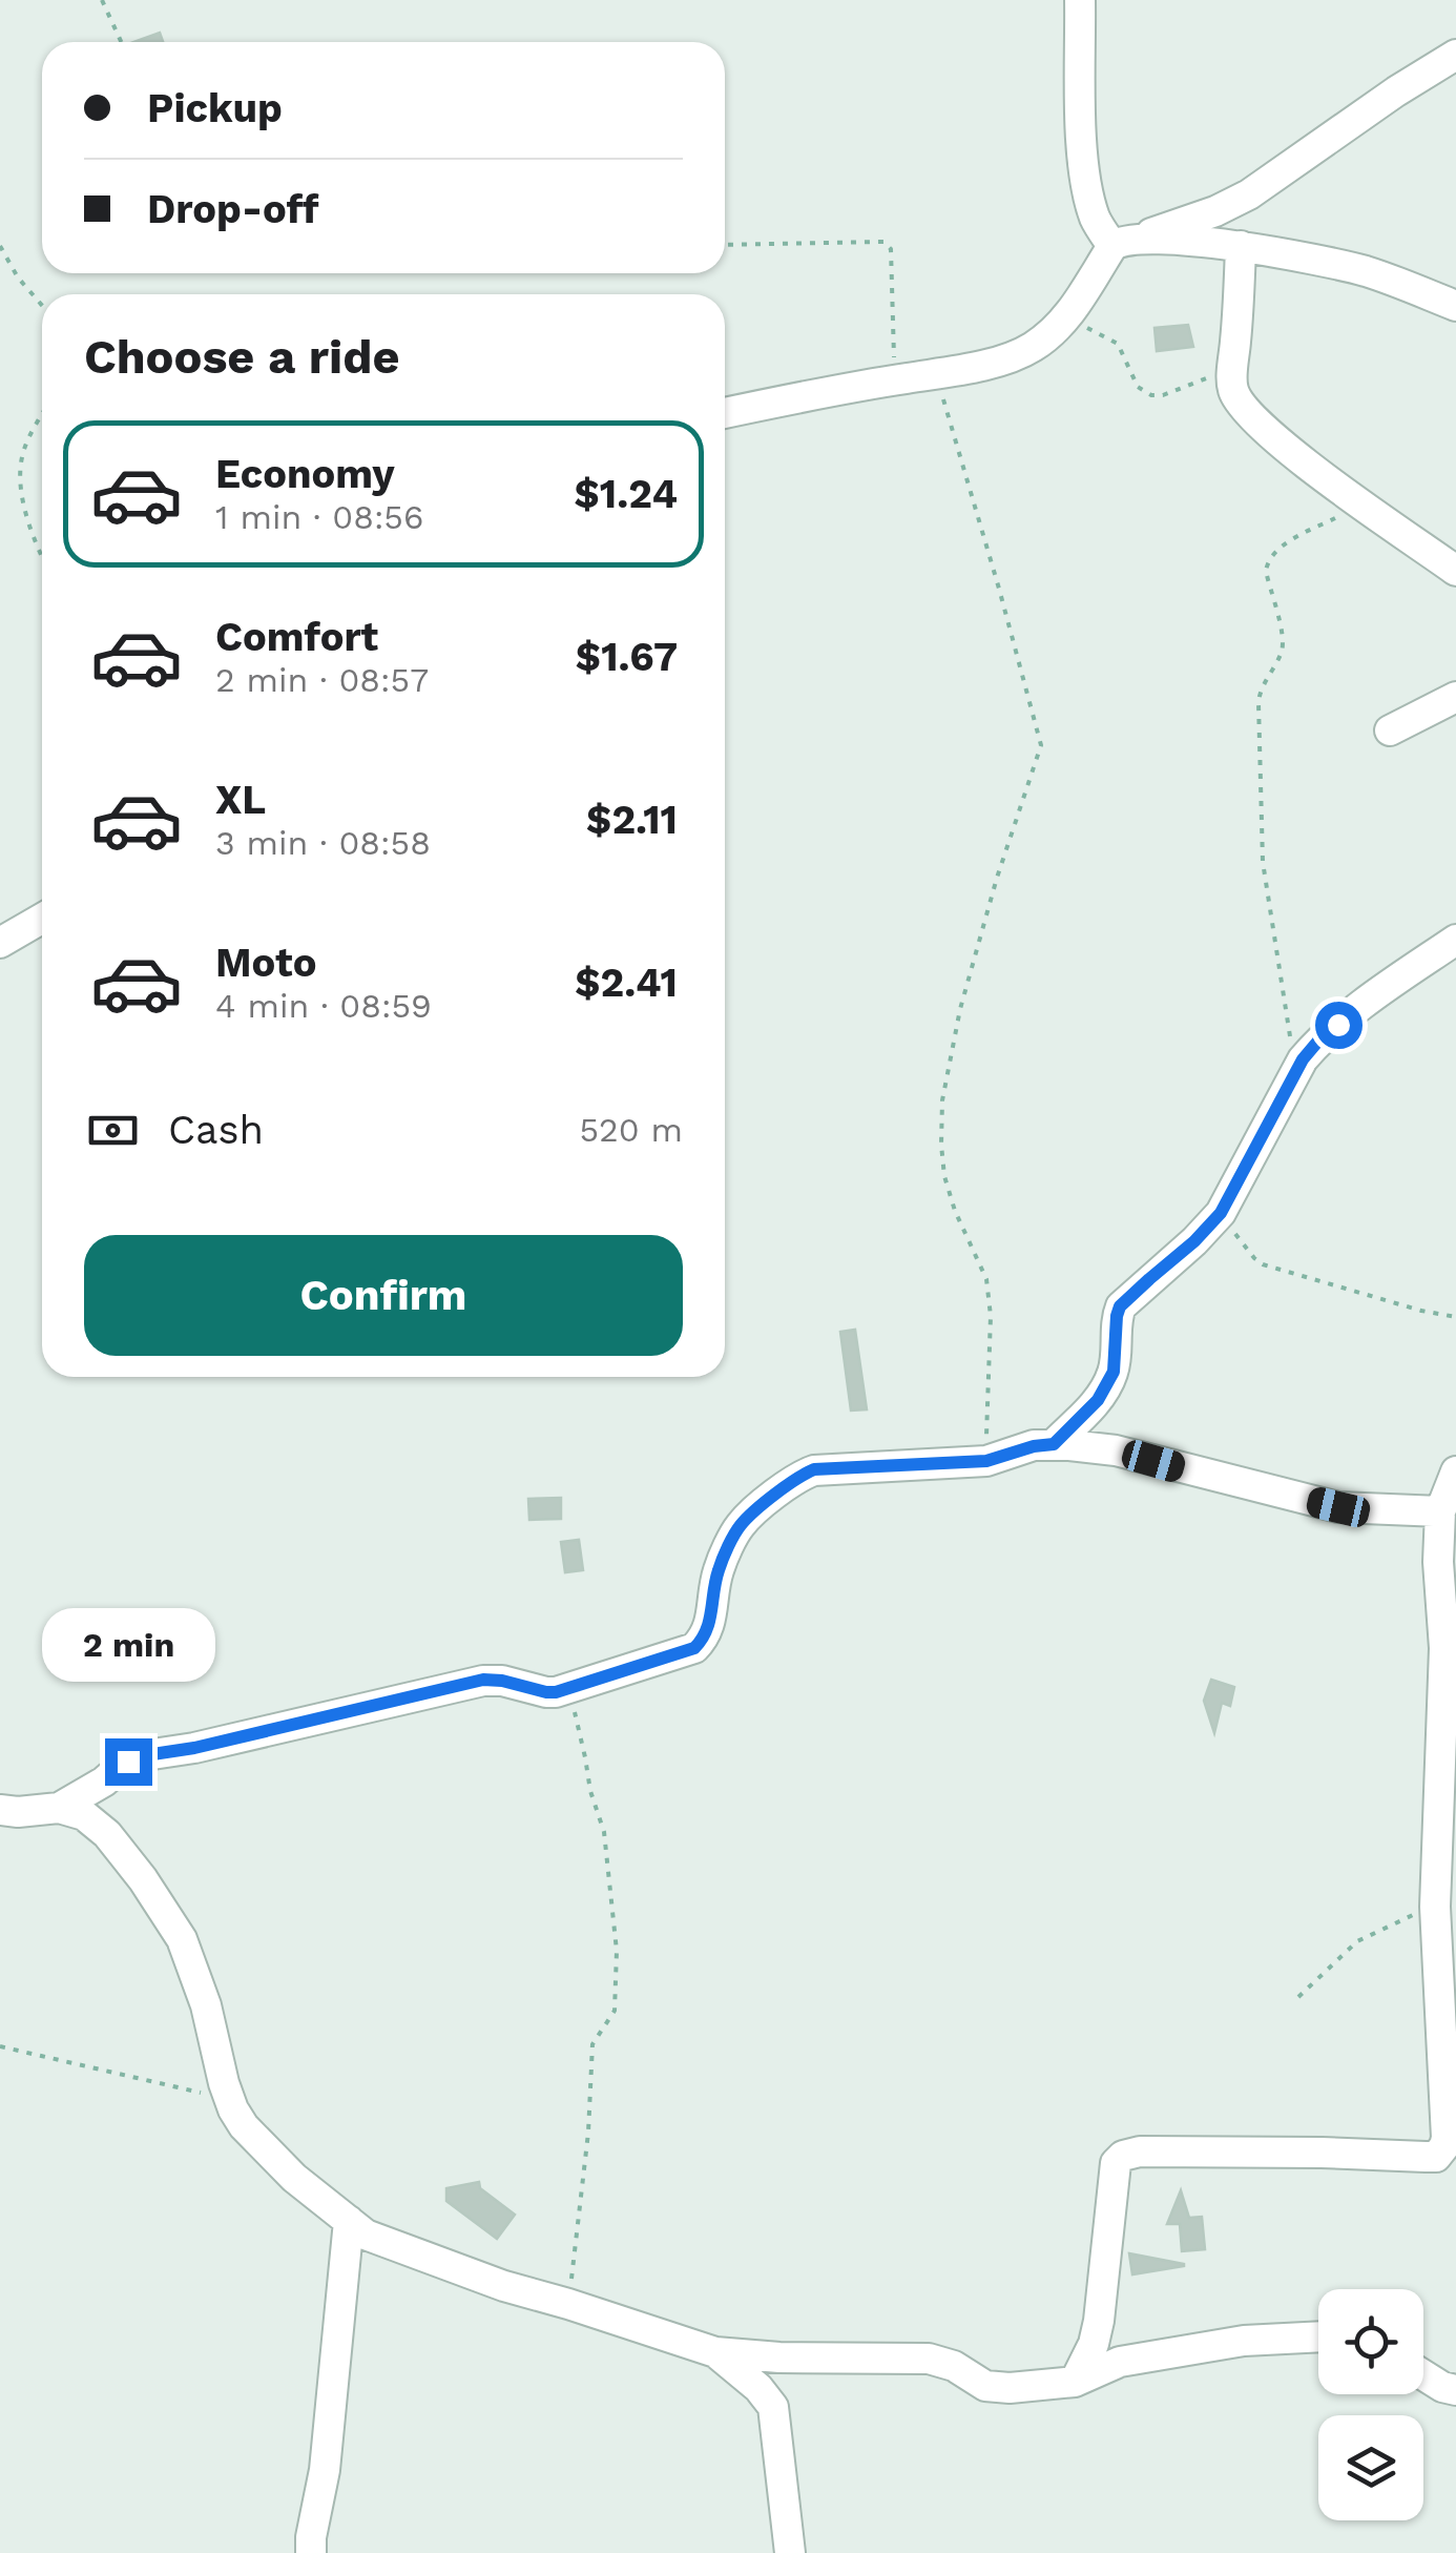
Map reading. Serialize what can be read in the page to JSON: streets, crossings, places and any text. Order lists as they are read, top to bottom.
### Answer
{
  "page": {
    "banner": ["Pickup", "Drop-off"],
    "heading": "Choose a ride",
    "list": [
      {
        "name": "Economy",
        "note": "1 min · 08:56",
        "value": "$1.24"
      },
      {
        "name": "Comfort",
        "note": "2 min · 08:57",
        "value": "$1.67"
      },
      {
        "name": "XL",
        "note": "3 min · 08:58",
        "value": "$2.11"
      },
      {
        "name": "Moto",
        "note": "4 min · 08:59",
        "value": "$2.41"
      }
    ],
    "pay": ["Cash", "520 m"],
    "buttons": "Confirm",
    "bubble": "2 min"
  }
}
